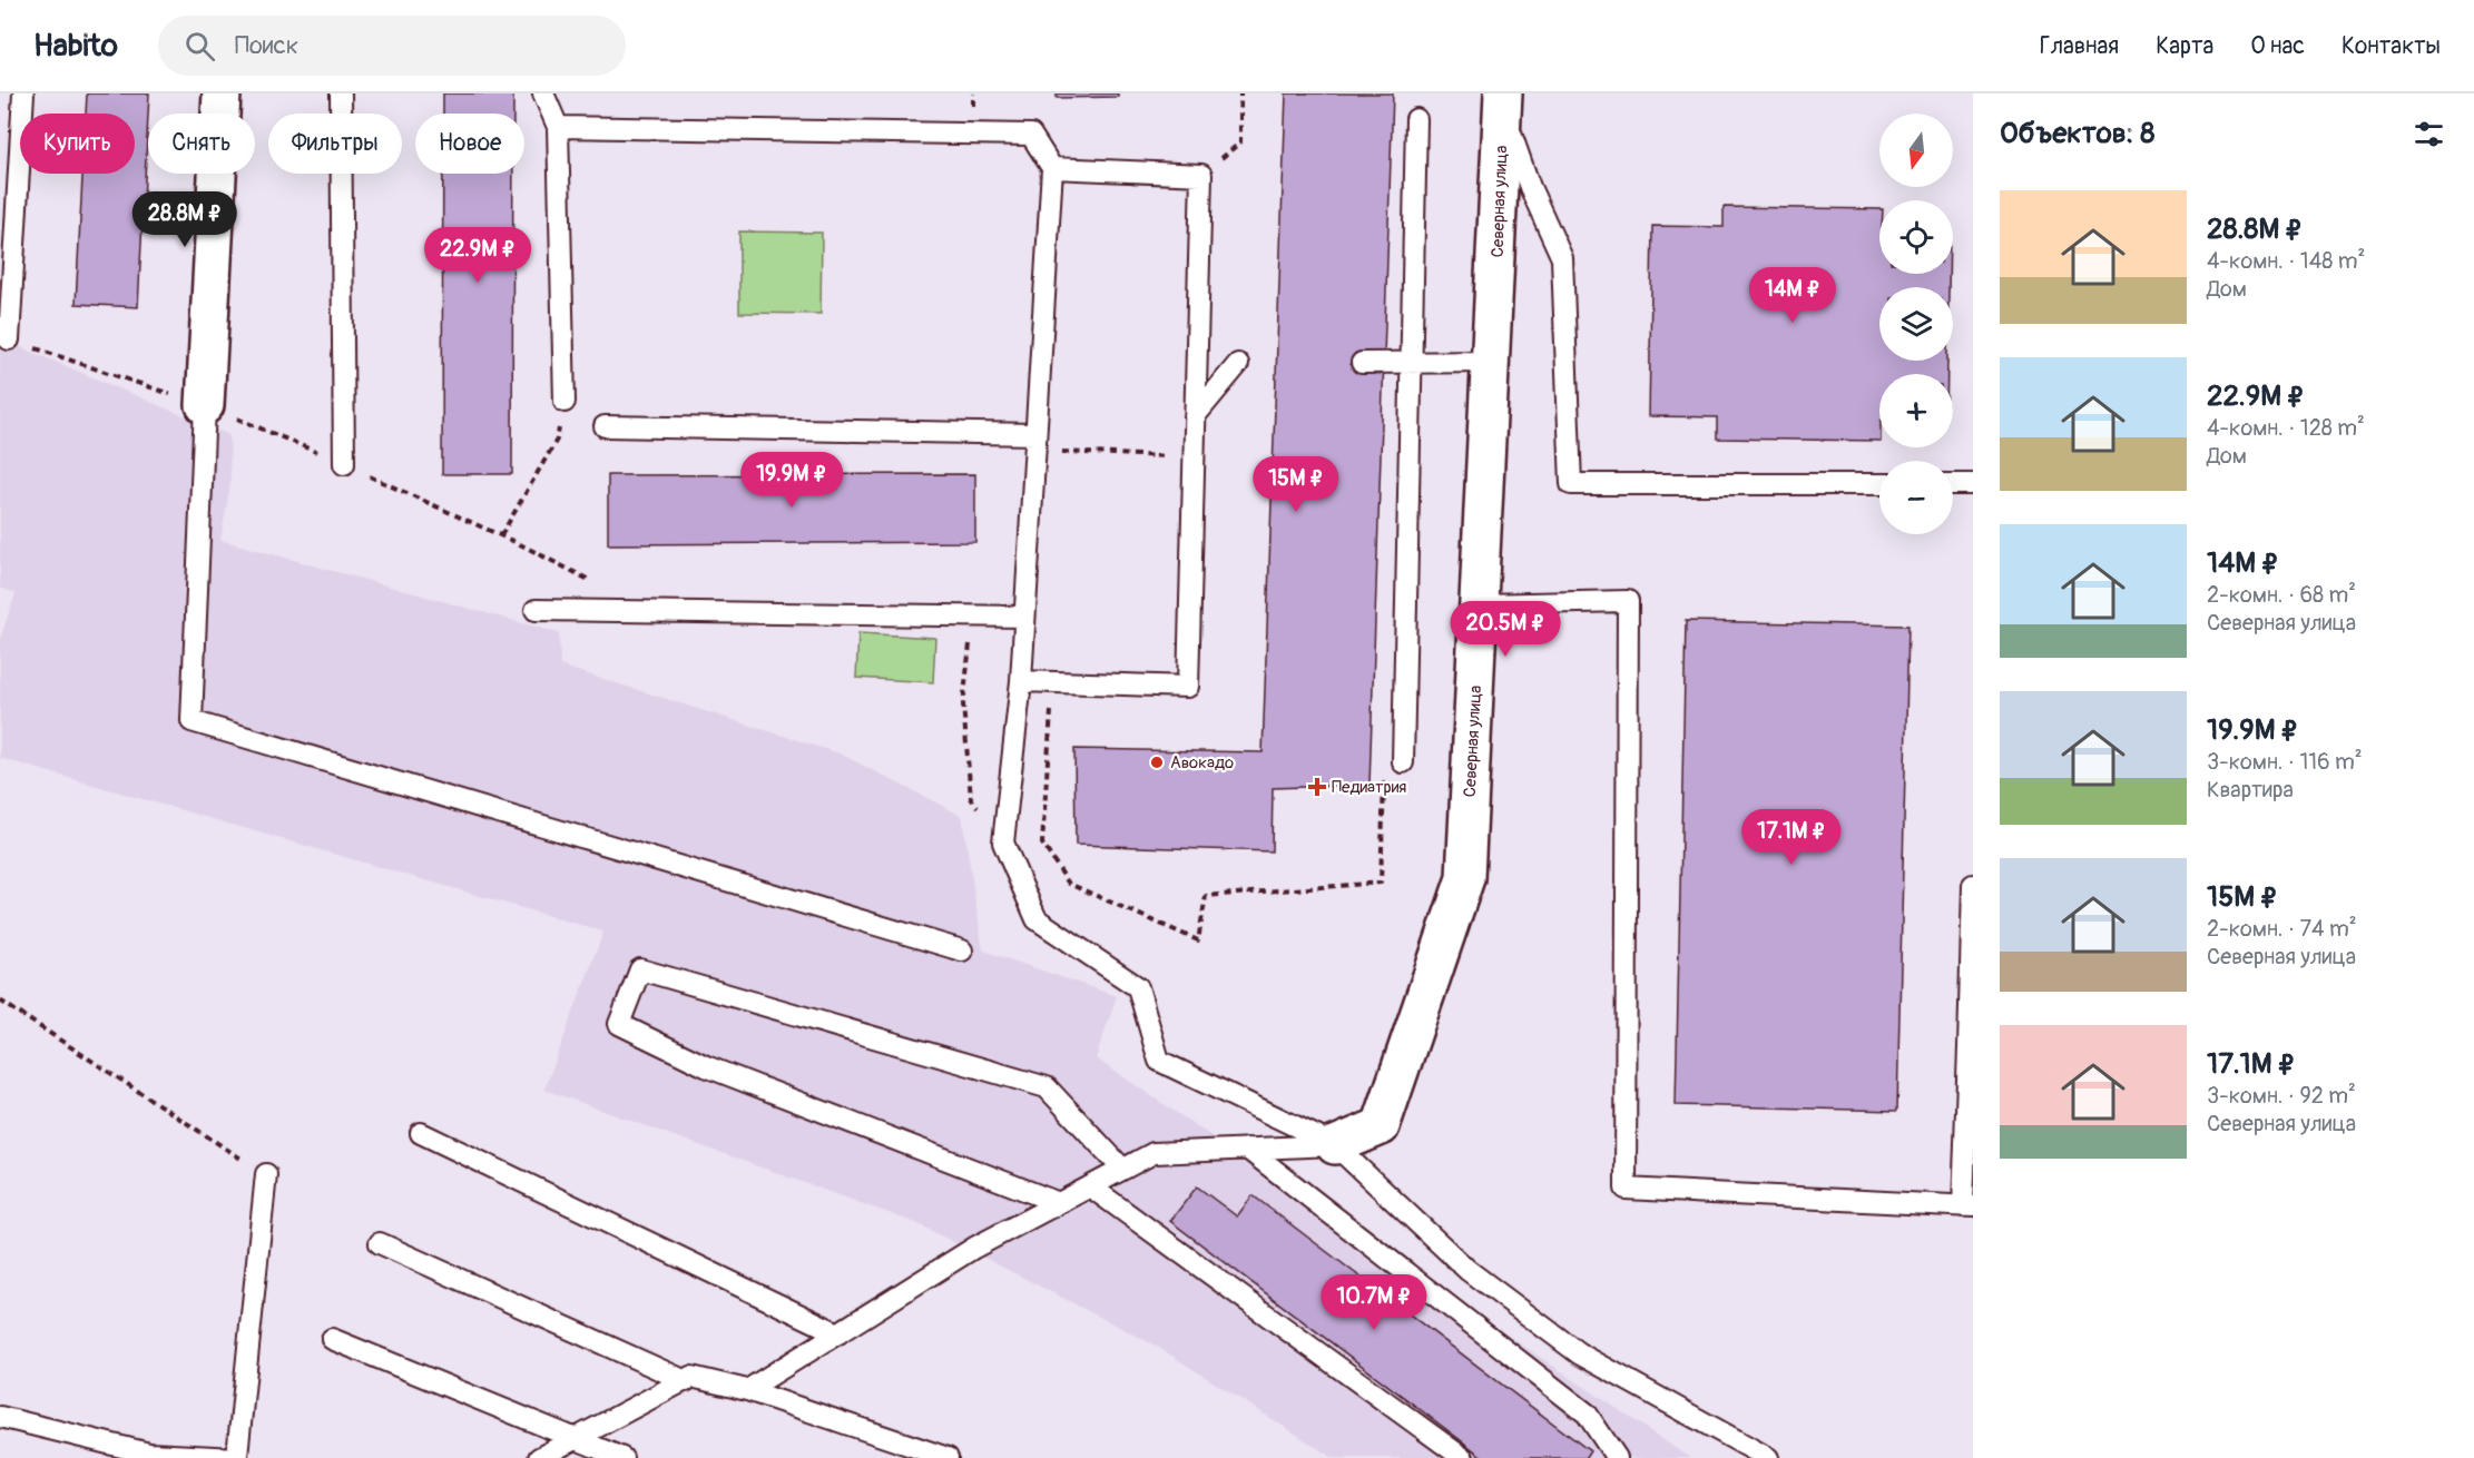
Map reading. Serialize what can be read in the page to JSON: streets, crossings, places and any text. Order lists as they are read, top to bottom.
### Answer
{
  "streets": {
    "street": ["Северная улица"]
  },
  "places": {
    "other": ["Авокадо"],
    "health": ["Педиатрия"]
  },
  "north": "bottom",
  "page": {
    "header": "Habito",
    "search": "Поиск",
    "nav": [
      "Главная",
      "Карта",
      "О нас",
      "Контакты"
    ],
    "heading": "Объектов: 8",
    "map_buttons": ["+", "−"],
    "chip": [
      "Купить",
      "Снять",
      "Фильтры",
      "Новое"
    ],
    "list": [
      {
        "name": "28.8M ₽",
        "note": "4-комн. · 148 m² · Дом"
      },
      {
        "name": "22.9M ₽",
        "note": "4-комн. · 128 m² · Дом"
      },
      {
        "name": "14M ₽",
        "note": "2-комн. · 68 m² · Северная улица"
      },
      {
        "name": "19.9M ₽",
        "note": "3-комн. · 116 m² · Квартира"
      },
      {
        "name": "15M ₽",
        "note": "2-комн. · 74 m² · Северная улица"
      },
      {
        "name": "17.1M ₽",
        "note": "3-комн. · 92 m² · Северная улица"
      }
    ],
    "price": [
      "28.8M ₽",
      "22.9M ₽",
      "14M ₽",
      "19.9M ₽",
      "15M ₽",
      "20.5M ₽",
      "17.1M ₽",
      "10.7M ₽"
    ]
  }
}
